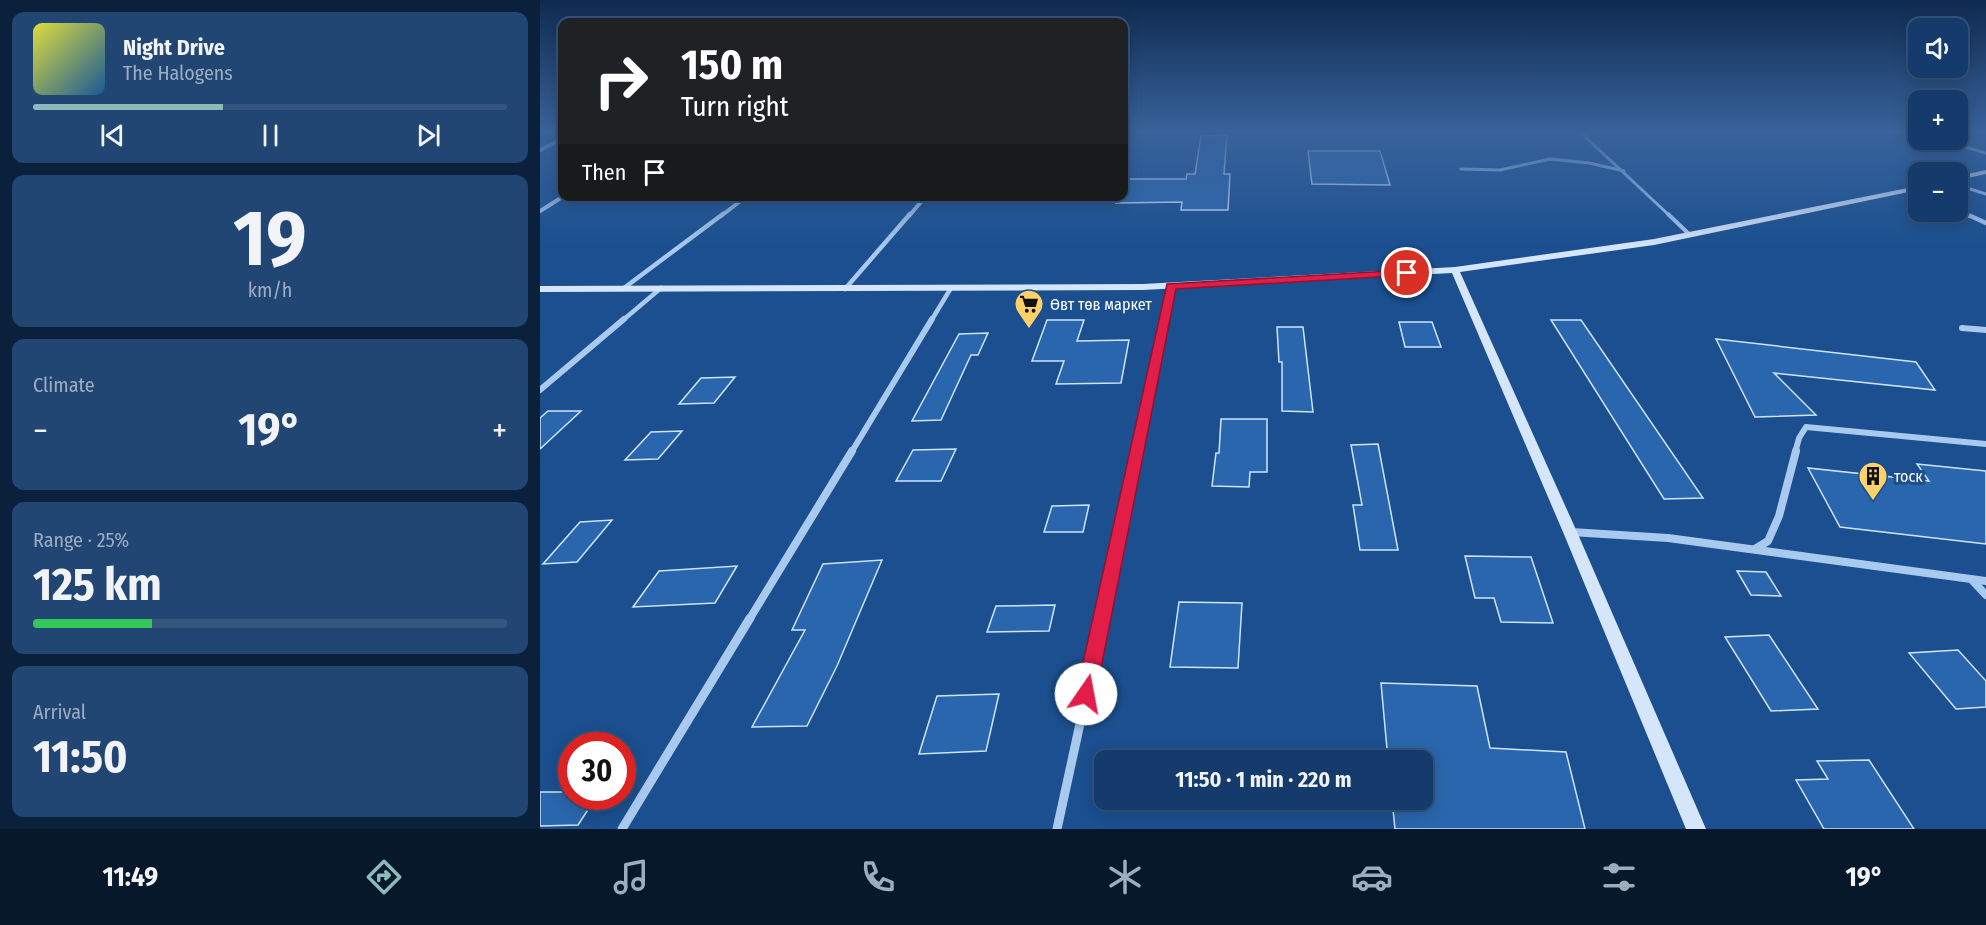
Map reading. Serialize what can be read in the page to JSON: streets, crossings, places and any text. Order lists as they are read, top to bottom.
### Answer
{
  "places": {
    "supermarket": ["Өвт төв маркет"],
    "building": ["тоск"]
  },
  "page": {
    "map_buttons": ["+", "−"],
    "turn": ["150 m", "Turn right"],
    "song": ["Night Drive", "The Halogens"],
    "then": "Then",
    "tile": [
      ["19", "km/h"],
      "Climate",
      ["Range · 25%", "125 km"],
      ["Arrival", "11:50"]
    ],
    "heat": ["−", "19°", "+"],
    "limit": "30",
    "trip": "11:50 · 1 min · 220 m",
    "tabs": ["11:49", "19°"]
  }
}
